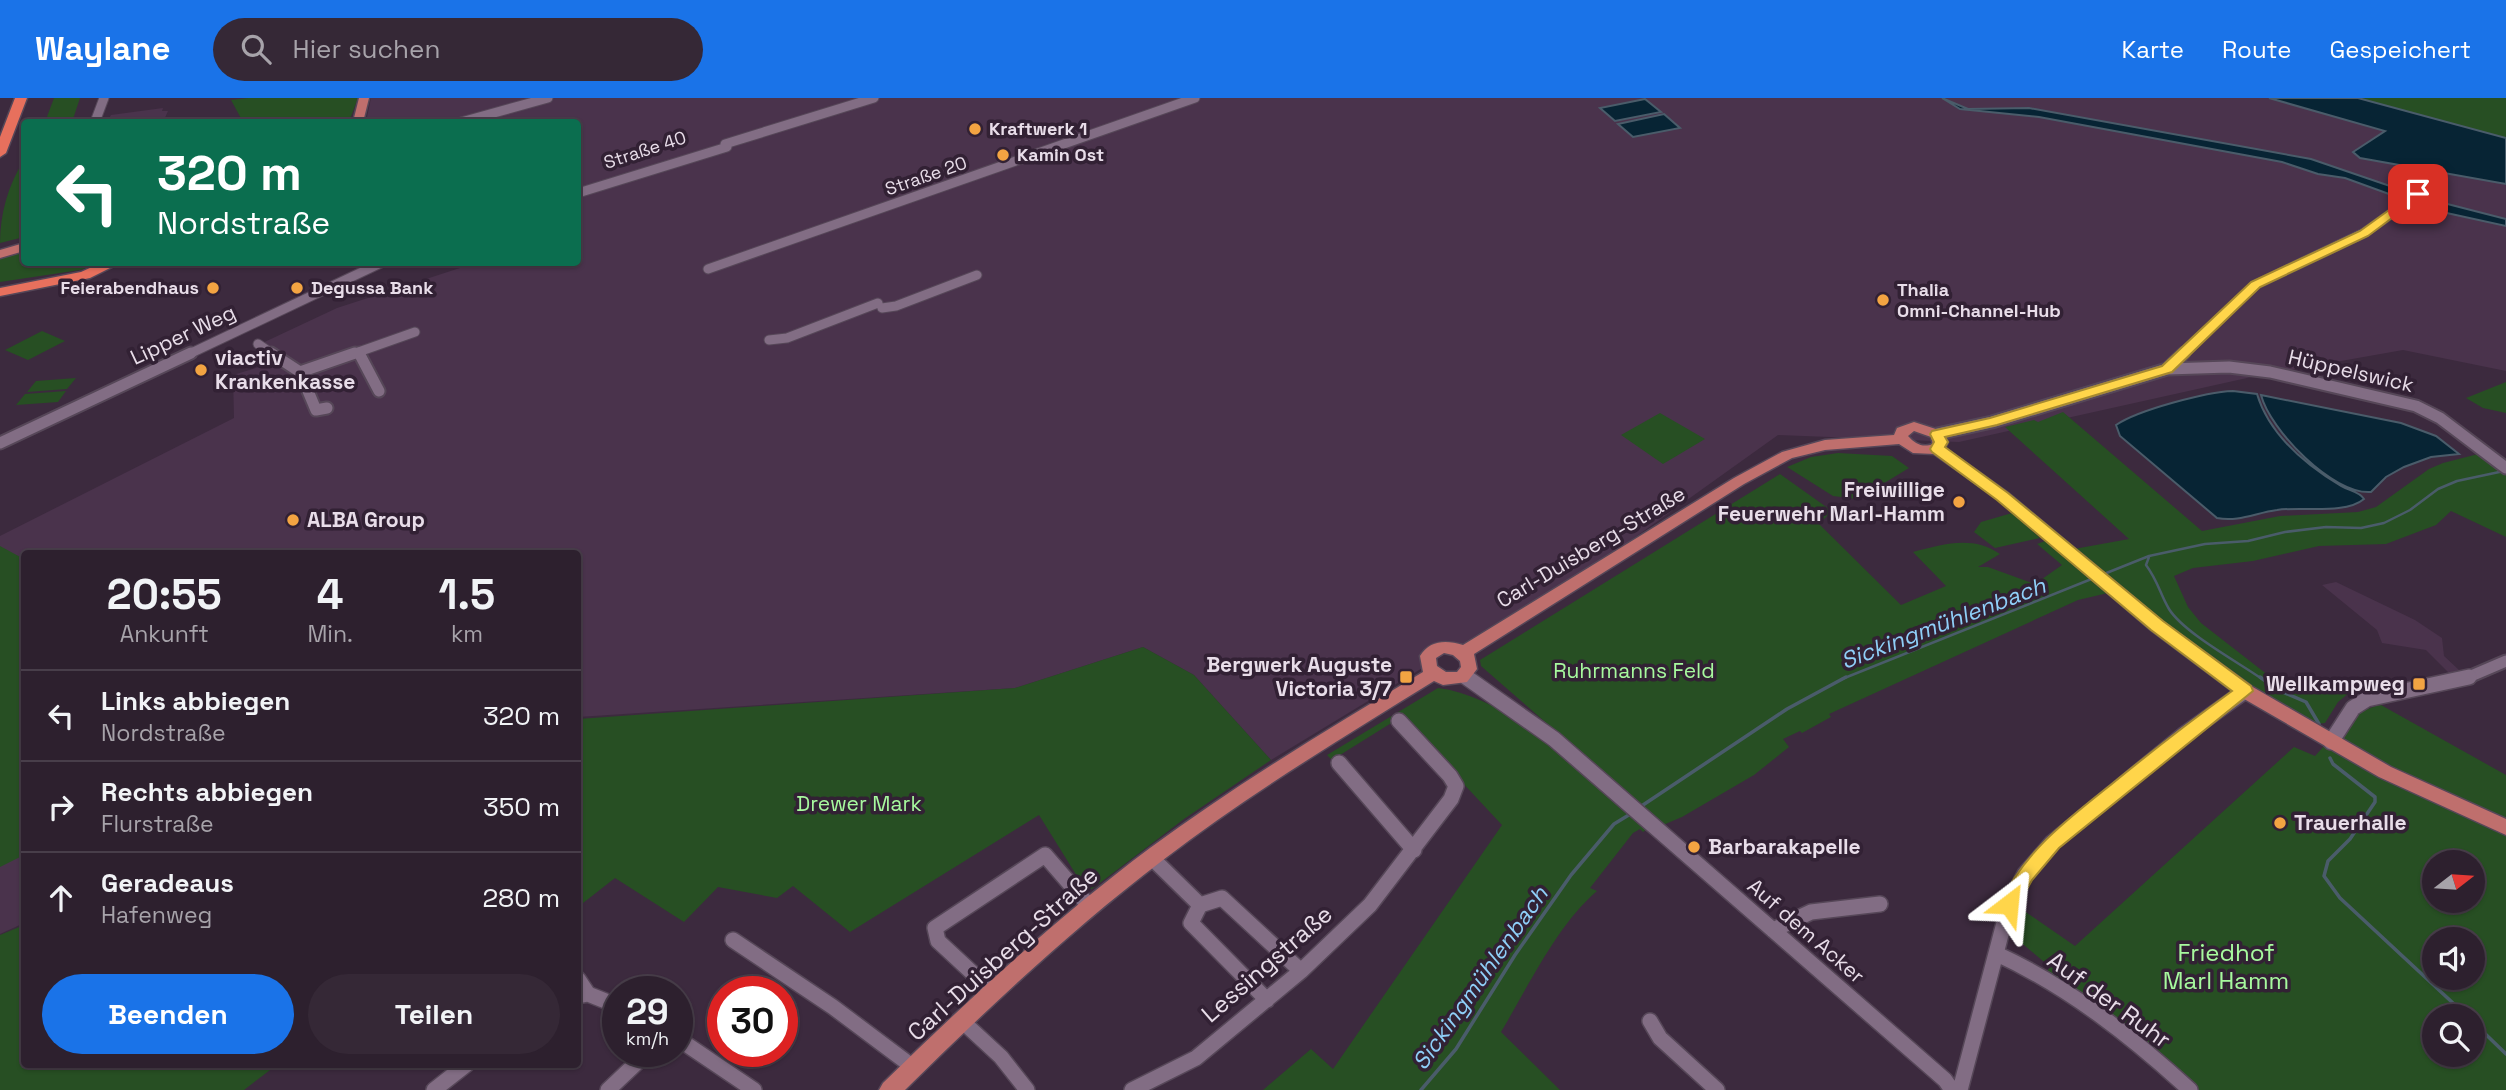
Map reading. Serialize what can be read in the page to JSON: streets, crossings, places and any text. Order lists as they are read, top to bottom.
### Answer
{
  "streets": {
    "main road": ["Carl-Duisberg-Straße"],
    "street": [
      "Straße 20",
      "Lipper Weg",
      "Hüppelswick",
      "Auf dem Acker",
      "Lessingstraße",
      "Auf der Ruhr"
    ]
  },
  "crossings": [
    ["Carl-Duisberg-Straße", "Auf dem Acker"]
  ],
  "water": ["Sickingmühlenbach"],
  "parks": ["Ruhrmanns Feld", "Drewer Mark", "Friedhof Marl Hamm"],
  "places": {
    "other": [
      "Kraftwerk 1",
      "Kamin Ost",
      "Feierabendhaus",
      "Degussa Bank",
      "Thalia Omni-Channel-Hub",
      "viactiv Krankenkasse",
      "Freiwillige Feuerwehr Marl-Hamm",
      "ALBA Group",
      "Trauerhalle",
      "Barbarakapelle"
    ],
    "transit": ["Bergwerk Auguste Victoria 3/7", "Wellkampweg"]
  },
  "north": "right",
  "page": {
    "header": "Waylane",
    "search": "Hier suchen",
    "nav": ["Karte", "Route", "Gespeichert"],
    "turn": ["320 m", "Nordstraße"],
    "eta": [
      "20:55",
      "Ankunft",
      "4",
      "Min.",
      "1.5",
      "km"
    ],
    "list": [
      {
        "name": "Links abbiegen",
        "note": "Nordstraße",
        "value": "320 m"
      },
      {
        "name": "Rechts abbiegen",
        "note": "Flurstraße",
        "value": "350 m"
      },
      {
        "name": "Geradeaus",
        "note": "Hafenweg",
        "value": "280 m"
      }
    ],
    "buttons": ["Beenden", "Teilen"],
    "speed": "29 km/h",
    "limit": "30"
  }
}
